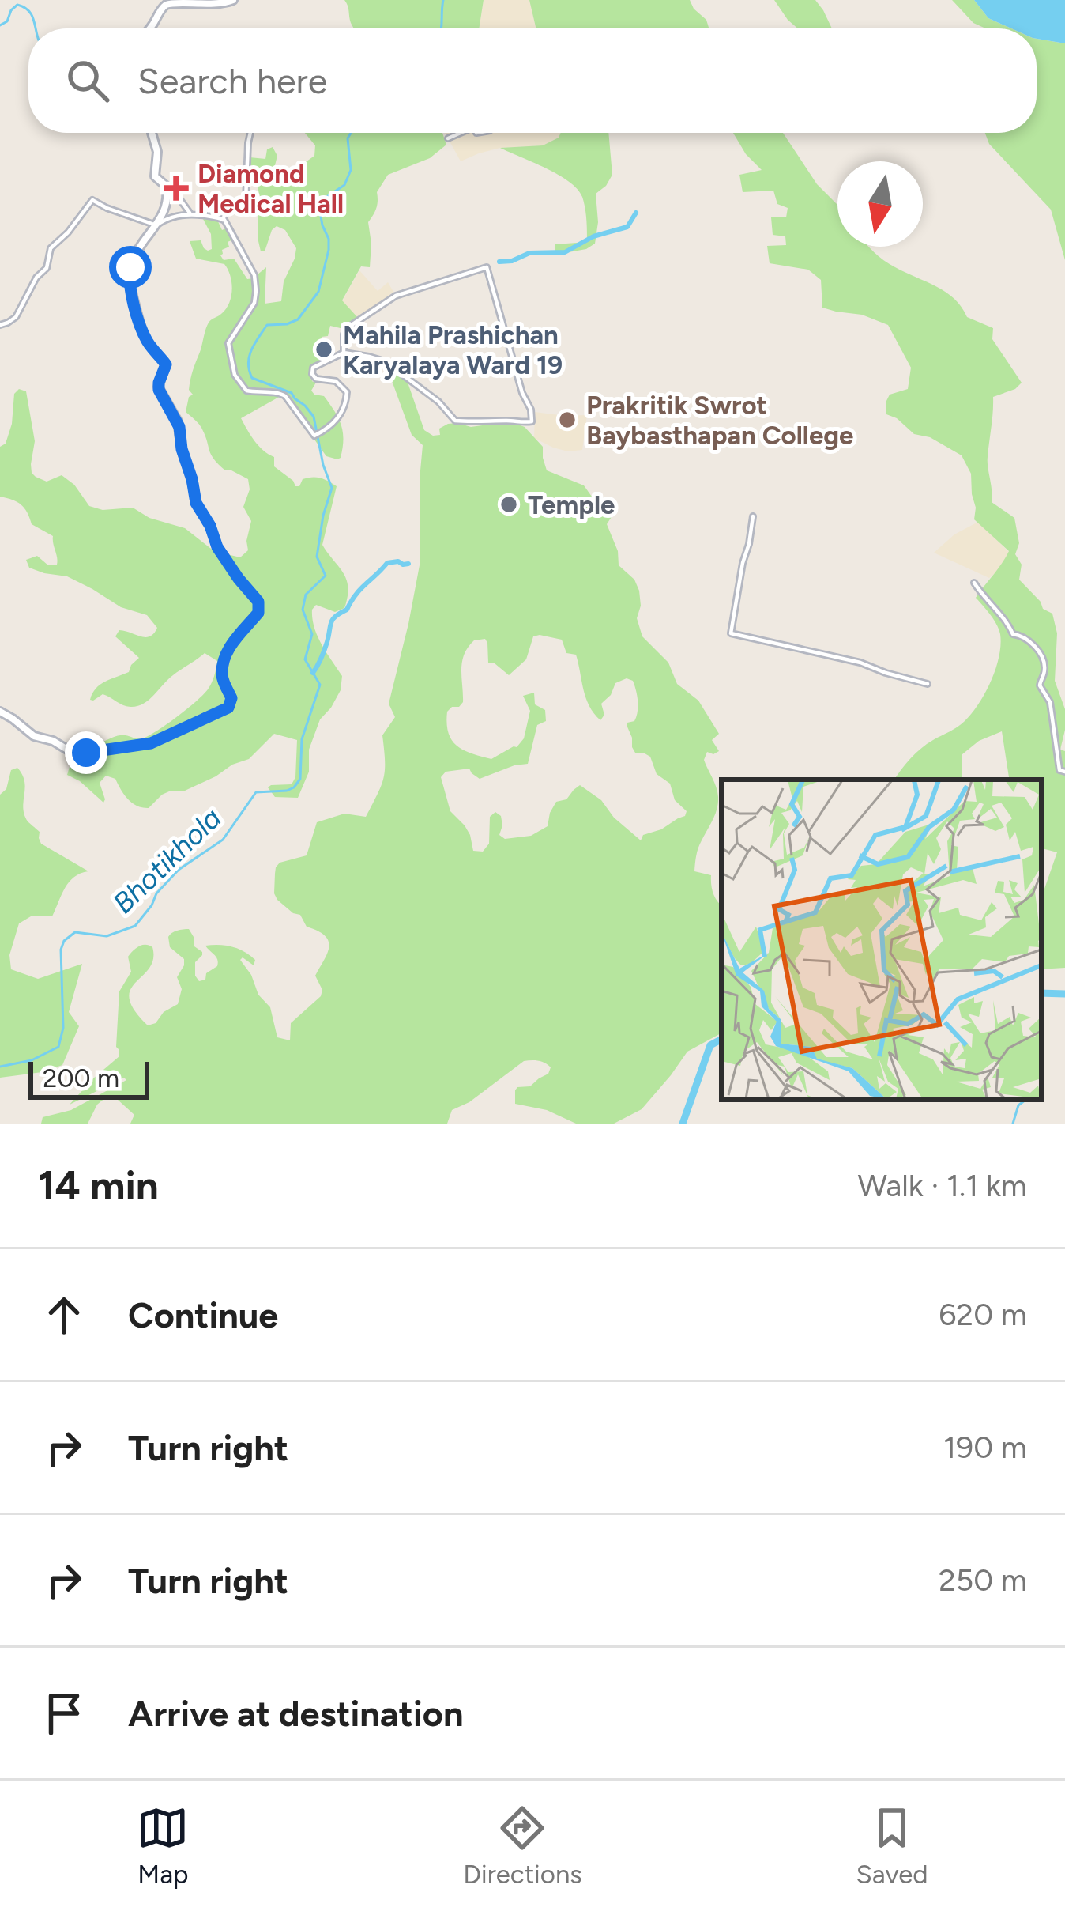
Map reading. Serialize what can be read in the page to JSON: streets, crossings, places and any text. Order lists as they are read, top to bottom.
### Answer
{
  "water": ["Bhotikhola"],
  "places": {
    "health": ["Diamond Medical Hall"],
    "other": ["Mahila Prashichan Karyalaya Ward 19", "Prakritik Swrot Baybasthapan College", "Temple"]
  },
  "scale_bar": "200 m",
  "north": "bottom",
  "page": {
    "search": "Search here",
    "scale": "200 m",
    "heading": ["14 min", "Walk · 1.1 km"],
    "list": [
      ["Continue", "620 m"],
      ["Turn right", "190 m"],
      ["Turn right", "250 m"],
      "Arrive at destination"
    ],
    "nav": ["Map", "Directions", "Saved"]
  }
}
